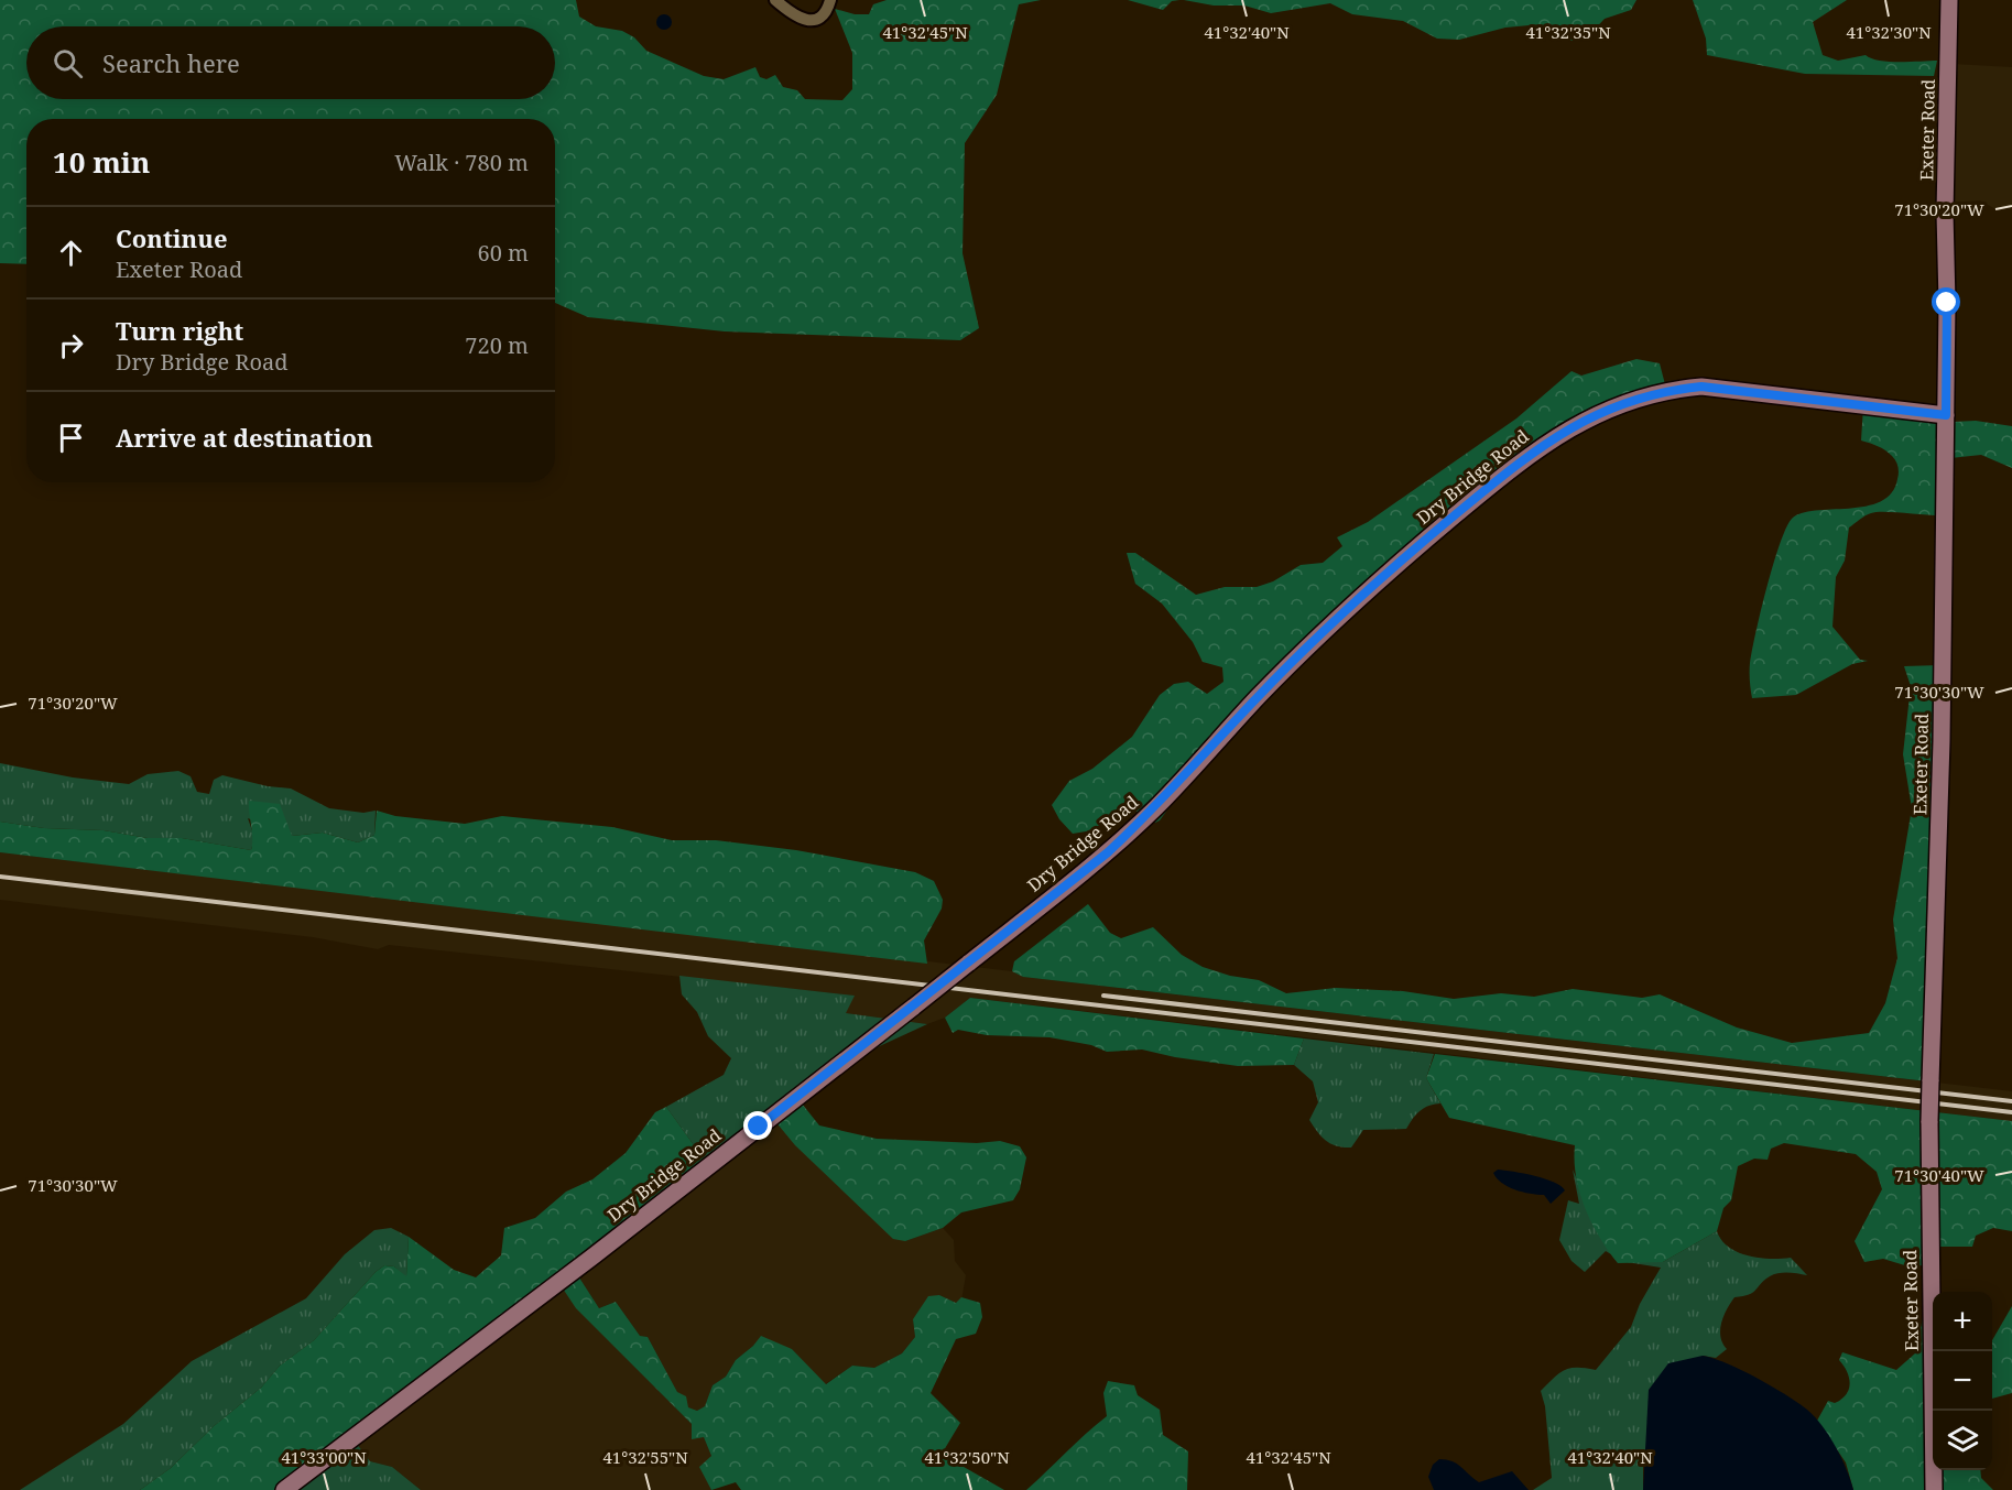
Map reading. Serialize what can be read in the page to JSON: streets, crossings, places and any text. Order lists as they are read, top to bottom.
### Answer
{
  "streets": {
    "street": ["Exeter Road", "Dry Bridge Road"]
  },
  "crossings": [
    ["Exeter Road", "Dry Bridge Road"]
  ],
  "page": {
    "search": "Search here",
    "heading": ["10 min", "Walk · 780 m"],
    "list": [
      ["Continue", "Exeter Road", "60 m"],
      ["Turn right", "Dry Bridge Road", "720 m"],
      "Arrive at destination"
    ],
    "map_buttons": ["+", "−"]
  },
  "coordinates": [
    "41°32'45\"N",
    "41°32'40\"N",
    "41°32'35\"N",
    "41°32'30\"N",
    "71°30'20\"W",
    "71°30'30\"W",
    "71°30'40\"W",
    "41°33'00\"N",
    "41°32'55\"N",
    "41°32'50\"N"
  ]
}
